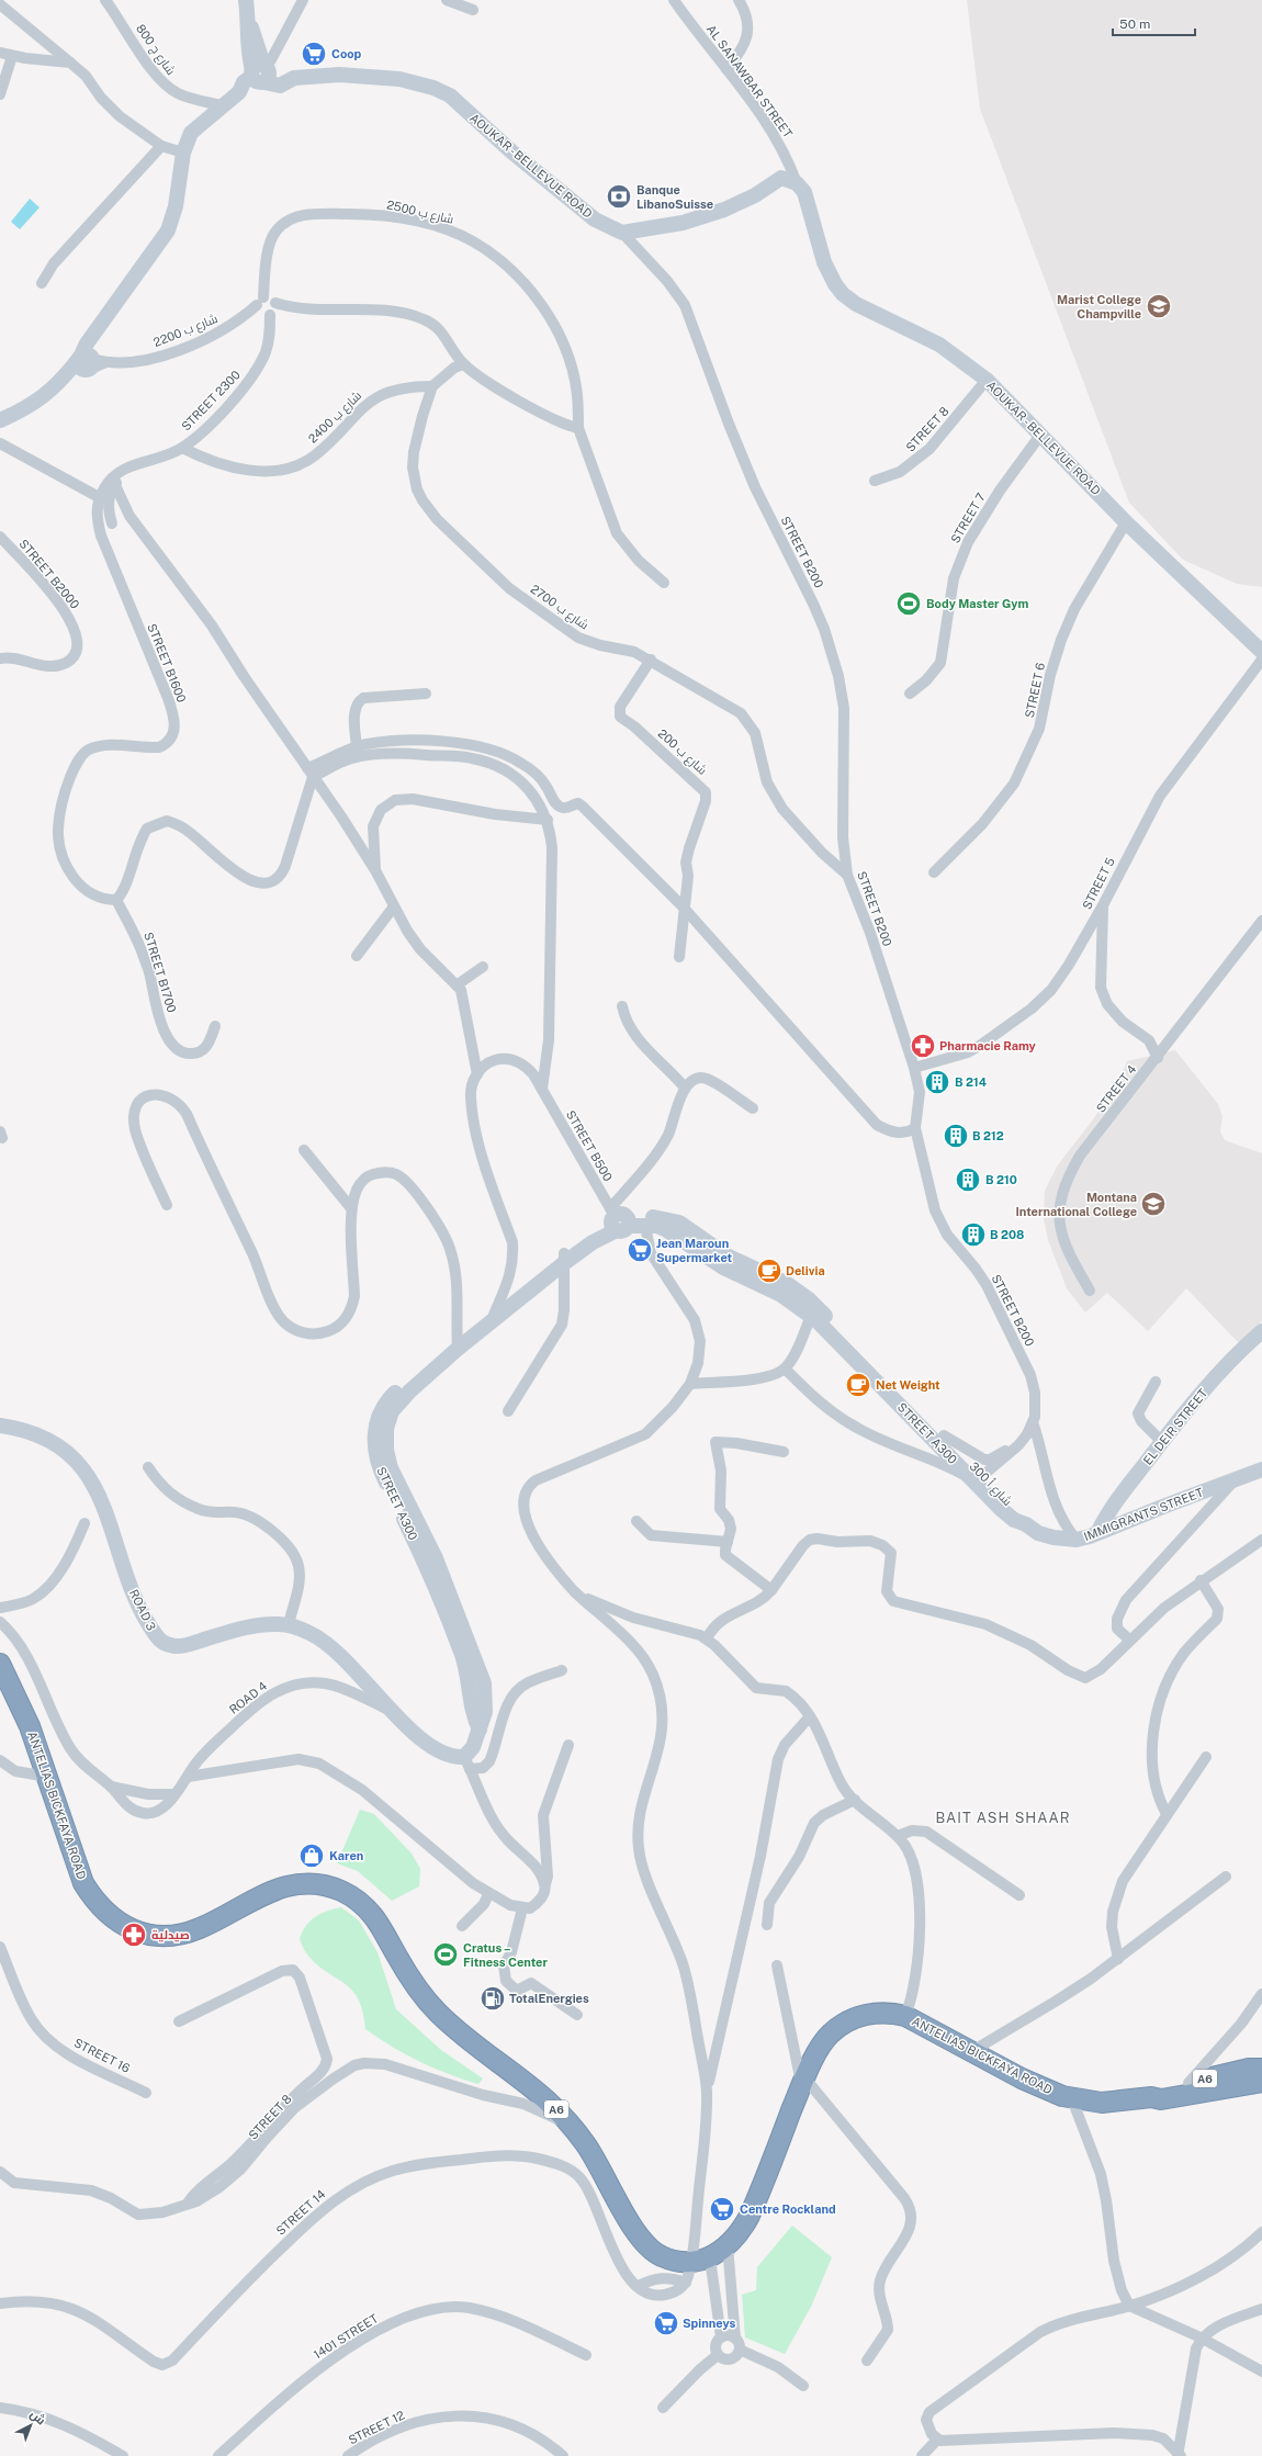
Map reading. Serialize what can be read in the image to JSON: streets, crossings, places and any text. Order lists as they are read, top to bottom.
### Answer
{
  "streets": {
    "highway": ["ANTELIAS BICKFAYA ROAD", "A6"],
    "street": [
      "شارع ج 800",
      "AL SANAWBAR STREET",
      "AOUKAR - BELLEVUE ROAD",
      "شارع ب 2500",
      "شارع ب 2200",
      "STREET 2300",
      "شارع ب 2400",
      "STREET 8",
      "STREET 7",
      "STREET B200",
      "STREET B2000",
      "شارع ب 2700",
      "STREET B1600",
      "STREET 6",
      "شارع ب 200",
      "STREET 5",
      "STREET B1700",
      "STREET 4",
      "STREET B500",
      "EL DEIR STREET",
      "STREET A300",
      "شارع أ 300",
      "IMMIGRANTS STREET",
      "ROAD 3",
      "ROAD 4",
      "STREET 16",
      "STREET 14",
      "1401 STREET",
      "STREET 12"
    ]
  },
  "crossings": [
    ["AL SANAWBAR STREET", "AOUKAR - BELLEVUE ROAD"],
    ["AOUKAR - BELLEVUE ROAD", "STREET 8"],
    ["AOUKAR - BELLEVUE ROAD", "STREET 7"],
    ["AOUKAR - BELLEVUE ROAD", "STREET B200"],
    ["AOUKAR - BELLEVUE ROAD", "STREET 6"],
    ["شارع ب 2500", "شارع ب 2200"],
    ["شارع ب 2500", "STREET 2300"],
    ["شارع ب 2200", "STREET 2300"],
    ["STREET 2300", "شارع ب 2400"],
    ["STREET 2300", "STREET B1600"],
    ["شارع ب 2400", "شارع ب 2700"],
    ["STREET 8", "ANTELIAS BICKFAYA ROAD"],
    ["STREET B200", "شارع ب 2700"],
    ["STREET B200", "STREET 5"],
    ["شارع ب 2700", "شارع ب 200"],
    ["STREET B1600", "STREET B1700"],
    ["STREET B500", "STREET A300"],
    ["EL DEIR STREET", "IMMIGRANTS STREET"],
    ["STREET A300", "شارع أ 300"],
    ["STREET A300", "IMMIGRANTS STREET"],
    ["ROAD 3", "ROAD 4"]
  ],
  "districts": ["BAIT ASH SHAAR"],
  "places": {
    "supermarket": [
      "Coop",
      "Jean Maroun Supermarket",
      "Centre Rockland",
      "Spinneys"
    ],
    "bank": ["Banque LibanoSuisse"],
    "school or university": ["Marist College Champville", "Montana International College"],
    "sports": ["Body Master Gym", "Cratus – Fitness Center"],
    "pharmacy": ["Pharmacie Ramy", "صيدلية"],
    "building": [
      "B 214",
      "B 212",
      "B 210",
      "B 208"
    ],
    "cafe": ["Delivia", "Net Weight"],
    "shop": ["Karen"],
    "fuel station": ["TotalEnergies"]
  },
  "scale_bar": "50 m",
  "north": "top right"
}
